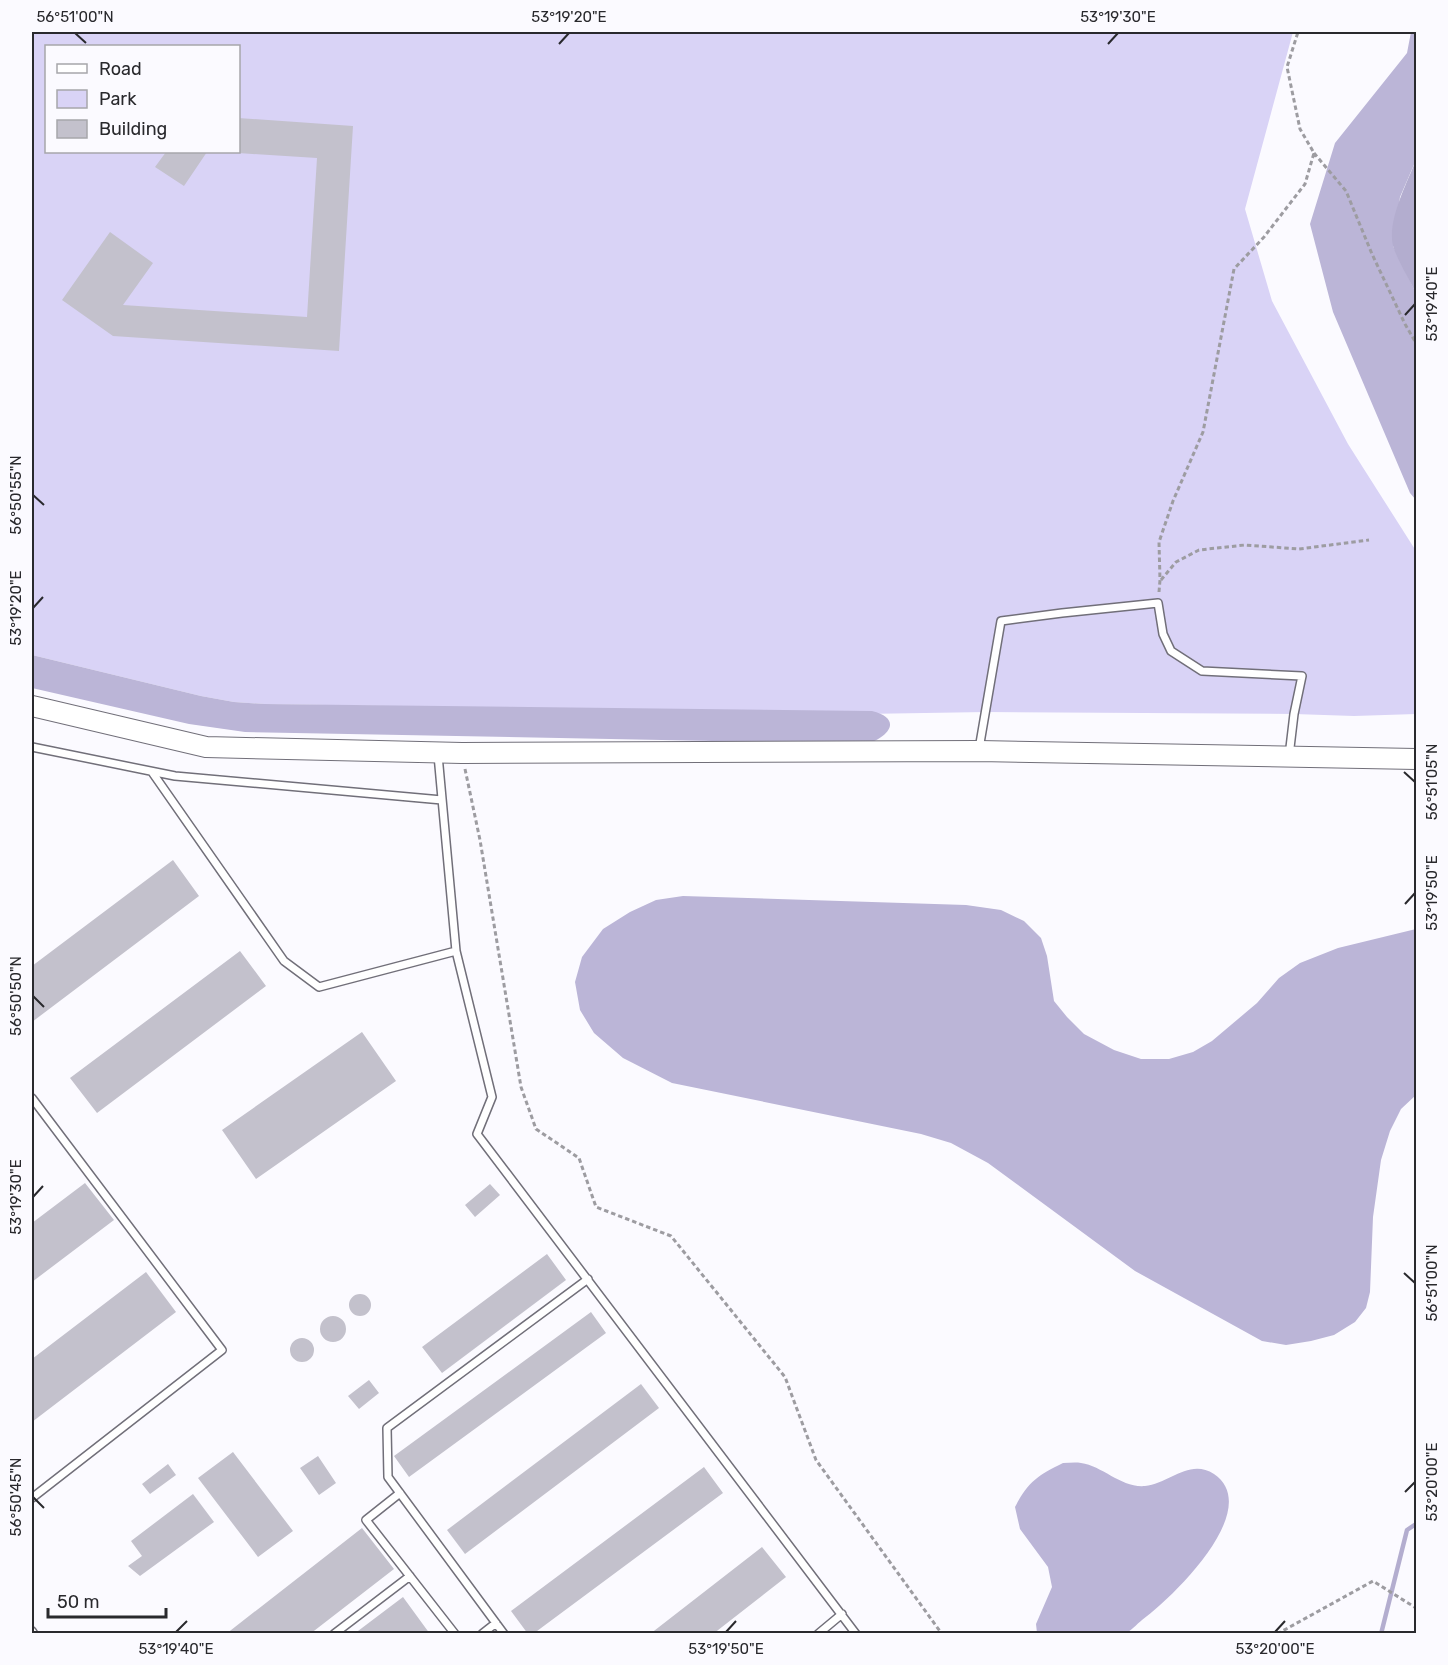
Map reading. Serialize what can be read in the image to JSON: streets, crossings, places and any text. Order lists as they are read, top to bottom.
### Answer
{
  "legend": ["Road", "Park", "Building"],
  "scale_bar": "50 m",
  "coordinates": [
    "56°51'00\"N",
    "53°19'20\"E",
    "53°19'30\"E",
    "53°19'40\"E",
    "56°50'55\"N",
    "56°51'05\"N",
    "53°19'50\"E",
    "56°50'50\"N",
    "53°20'00\"E",
    "56°50'45\"N"
  ]
}
